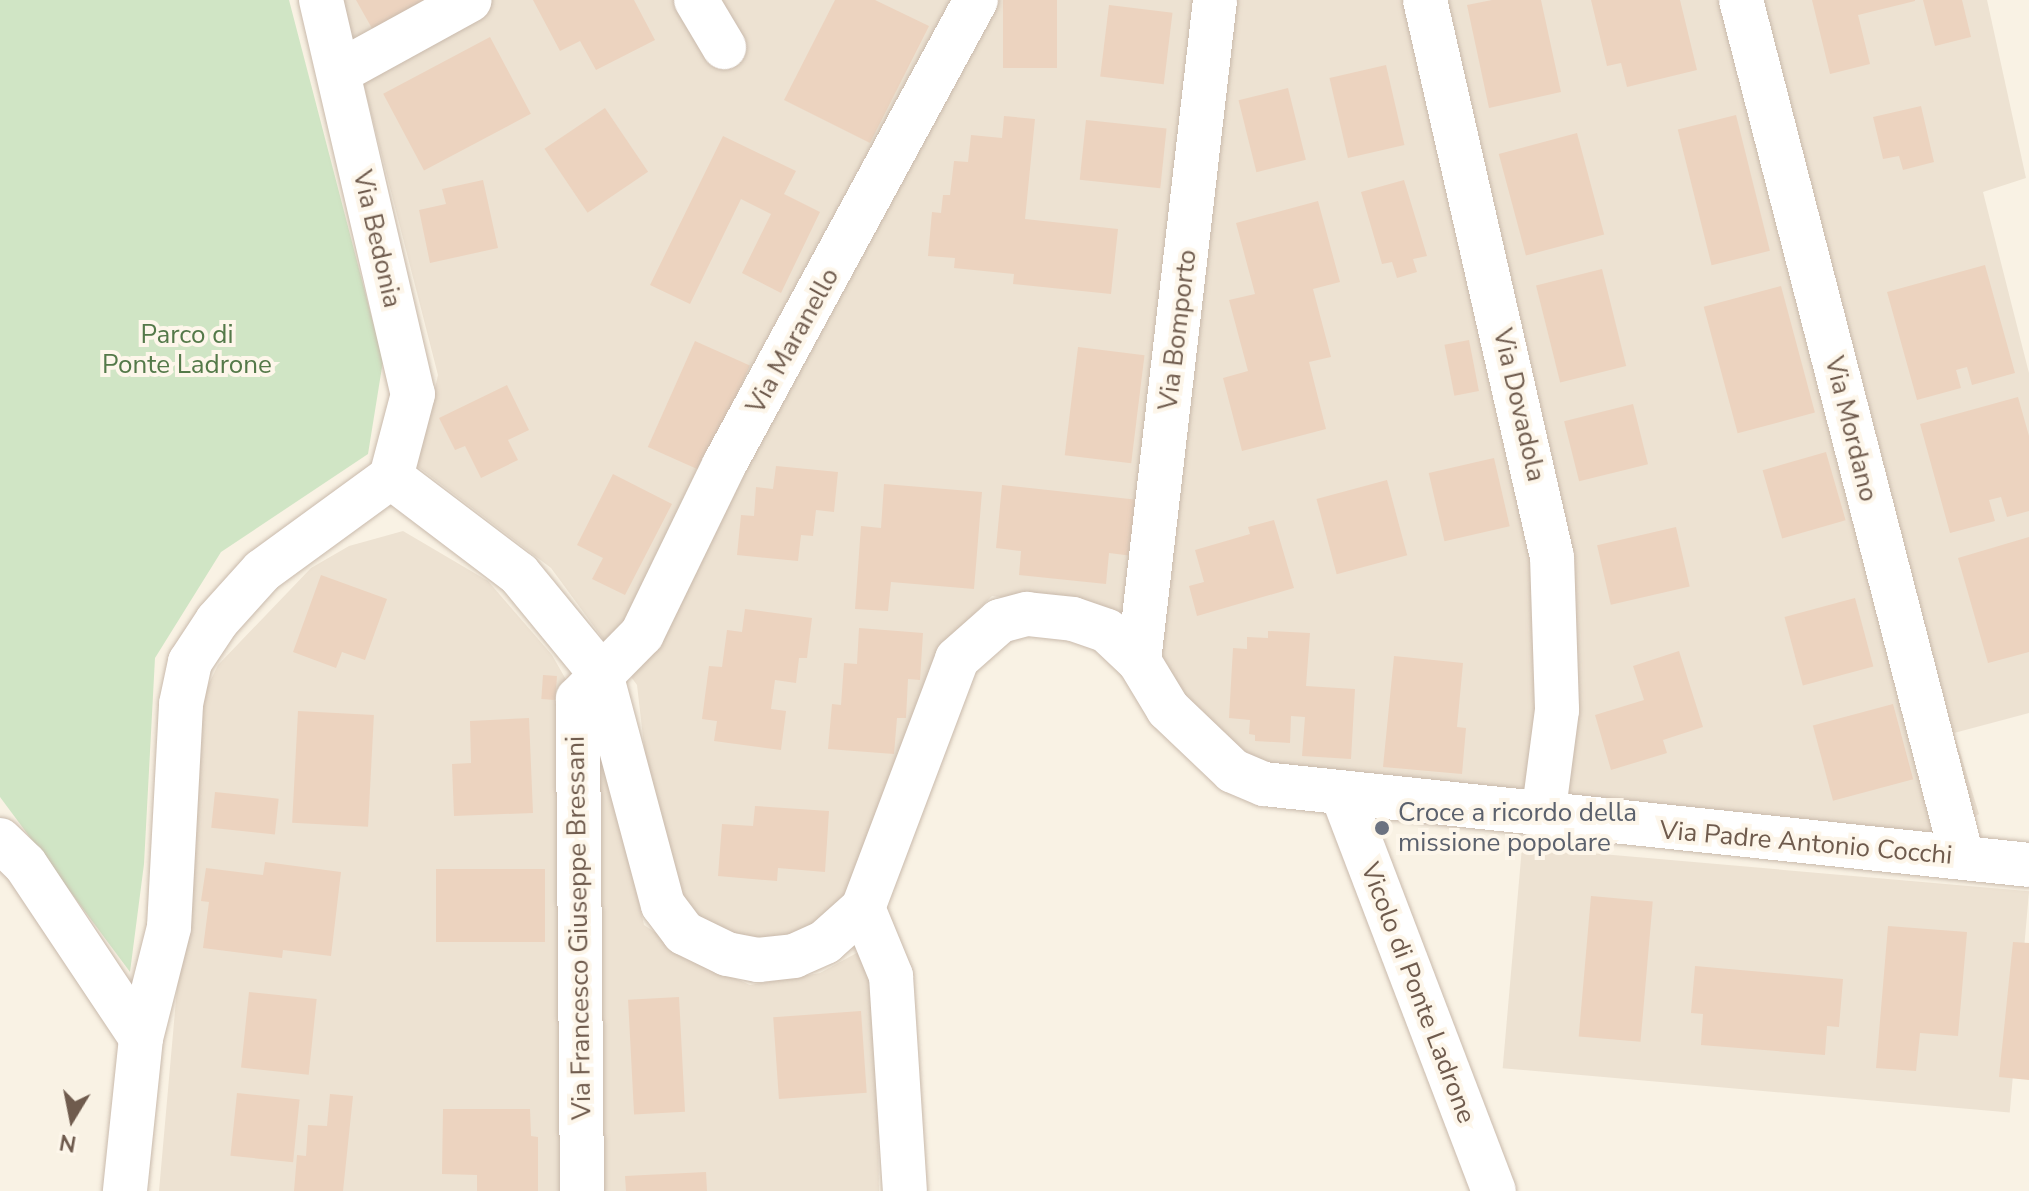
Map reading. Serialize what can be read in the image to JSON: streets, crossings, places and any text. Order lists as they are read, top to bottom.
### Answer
{
  "streets": {
    "street": [
      "Via Bedonia",
      "Via Bomporto",
      "Via Maranello",
      "Via Dovadola",
      "Via Mordano",
      "Via Padre Antonio Cocchi",
      "Via Francesco Giuseppe Bressani",
      "Vicolo di Ponte Ladrone"
    ]
  },
  "crossings": [
    ["Via Bedonia", "Via Padre Antonio Cocchi"],
    ["Via Bomporto", "Via Padre Antonio Cocchi"],
    ["Via Maranello", "Via Padre Antonio Cocchi"],
    ["Via Maranello", "Via Francesco Giuseppe Bressani"],
    ["Via Dovadola", "Via Padre Antonio Cocchi"],
    ["Via Mordano", "Via Padre Antonio Cocchi"],
    ["Via Padre Antonio Cocchi", "Via Francesco Giuseppe Bressani"],
    ["Via Padre Antonio Cocchi", "Vicolo di Ponte Ladrone"]
  ],
  "parks": ["Parco di Ponte Ladrone"],
  "places": ["Croce a ricordo della missione popolare"],
  "north": "bottom"
}
